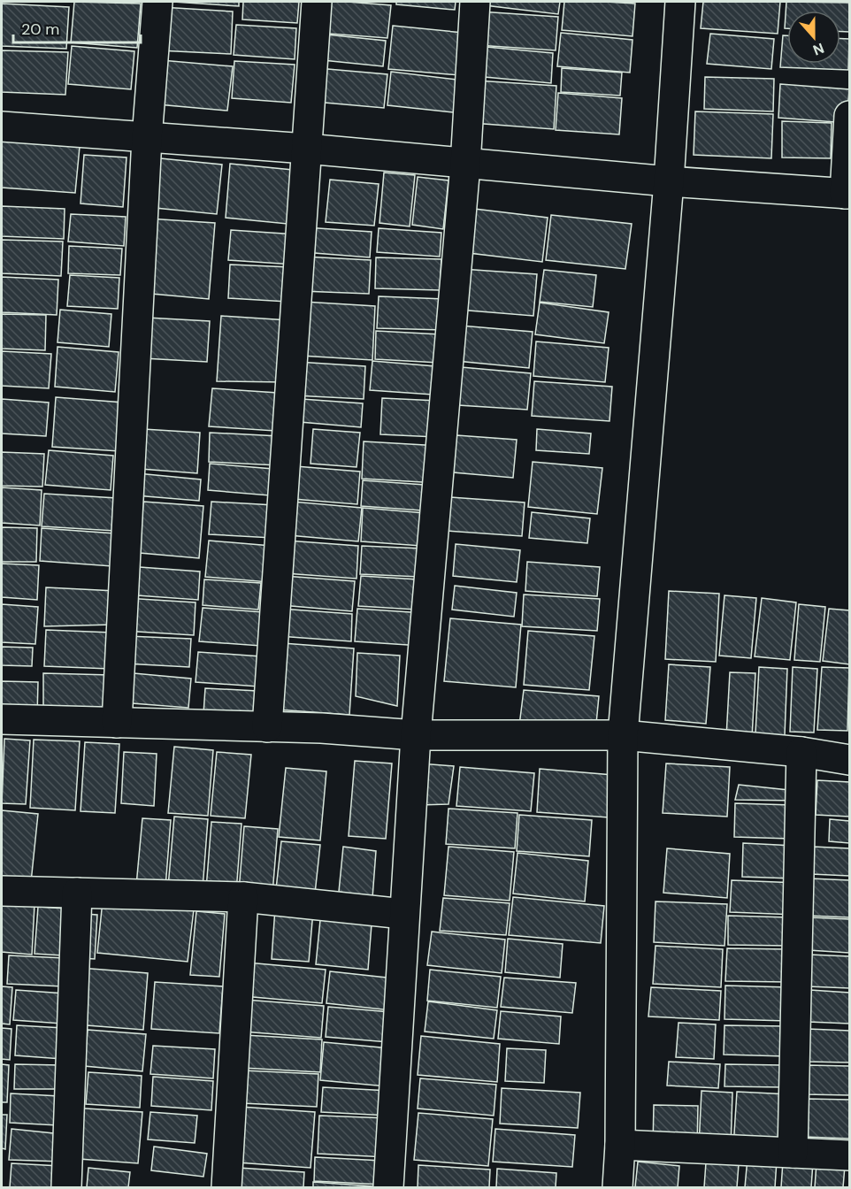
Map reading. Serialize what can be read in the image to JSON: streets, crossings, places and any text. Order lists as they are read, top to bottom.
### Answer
{
  "scale_bar": "20 m",
  "north": "bottom"
}
